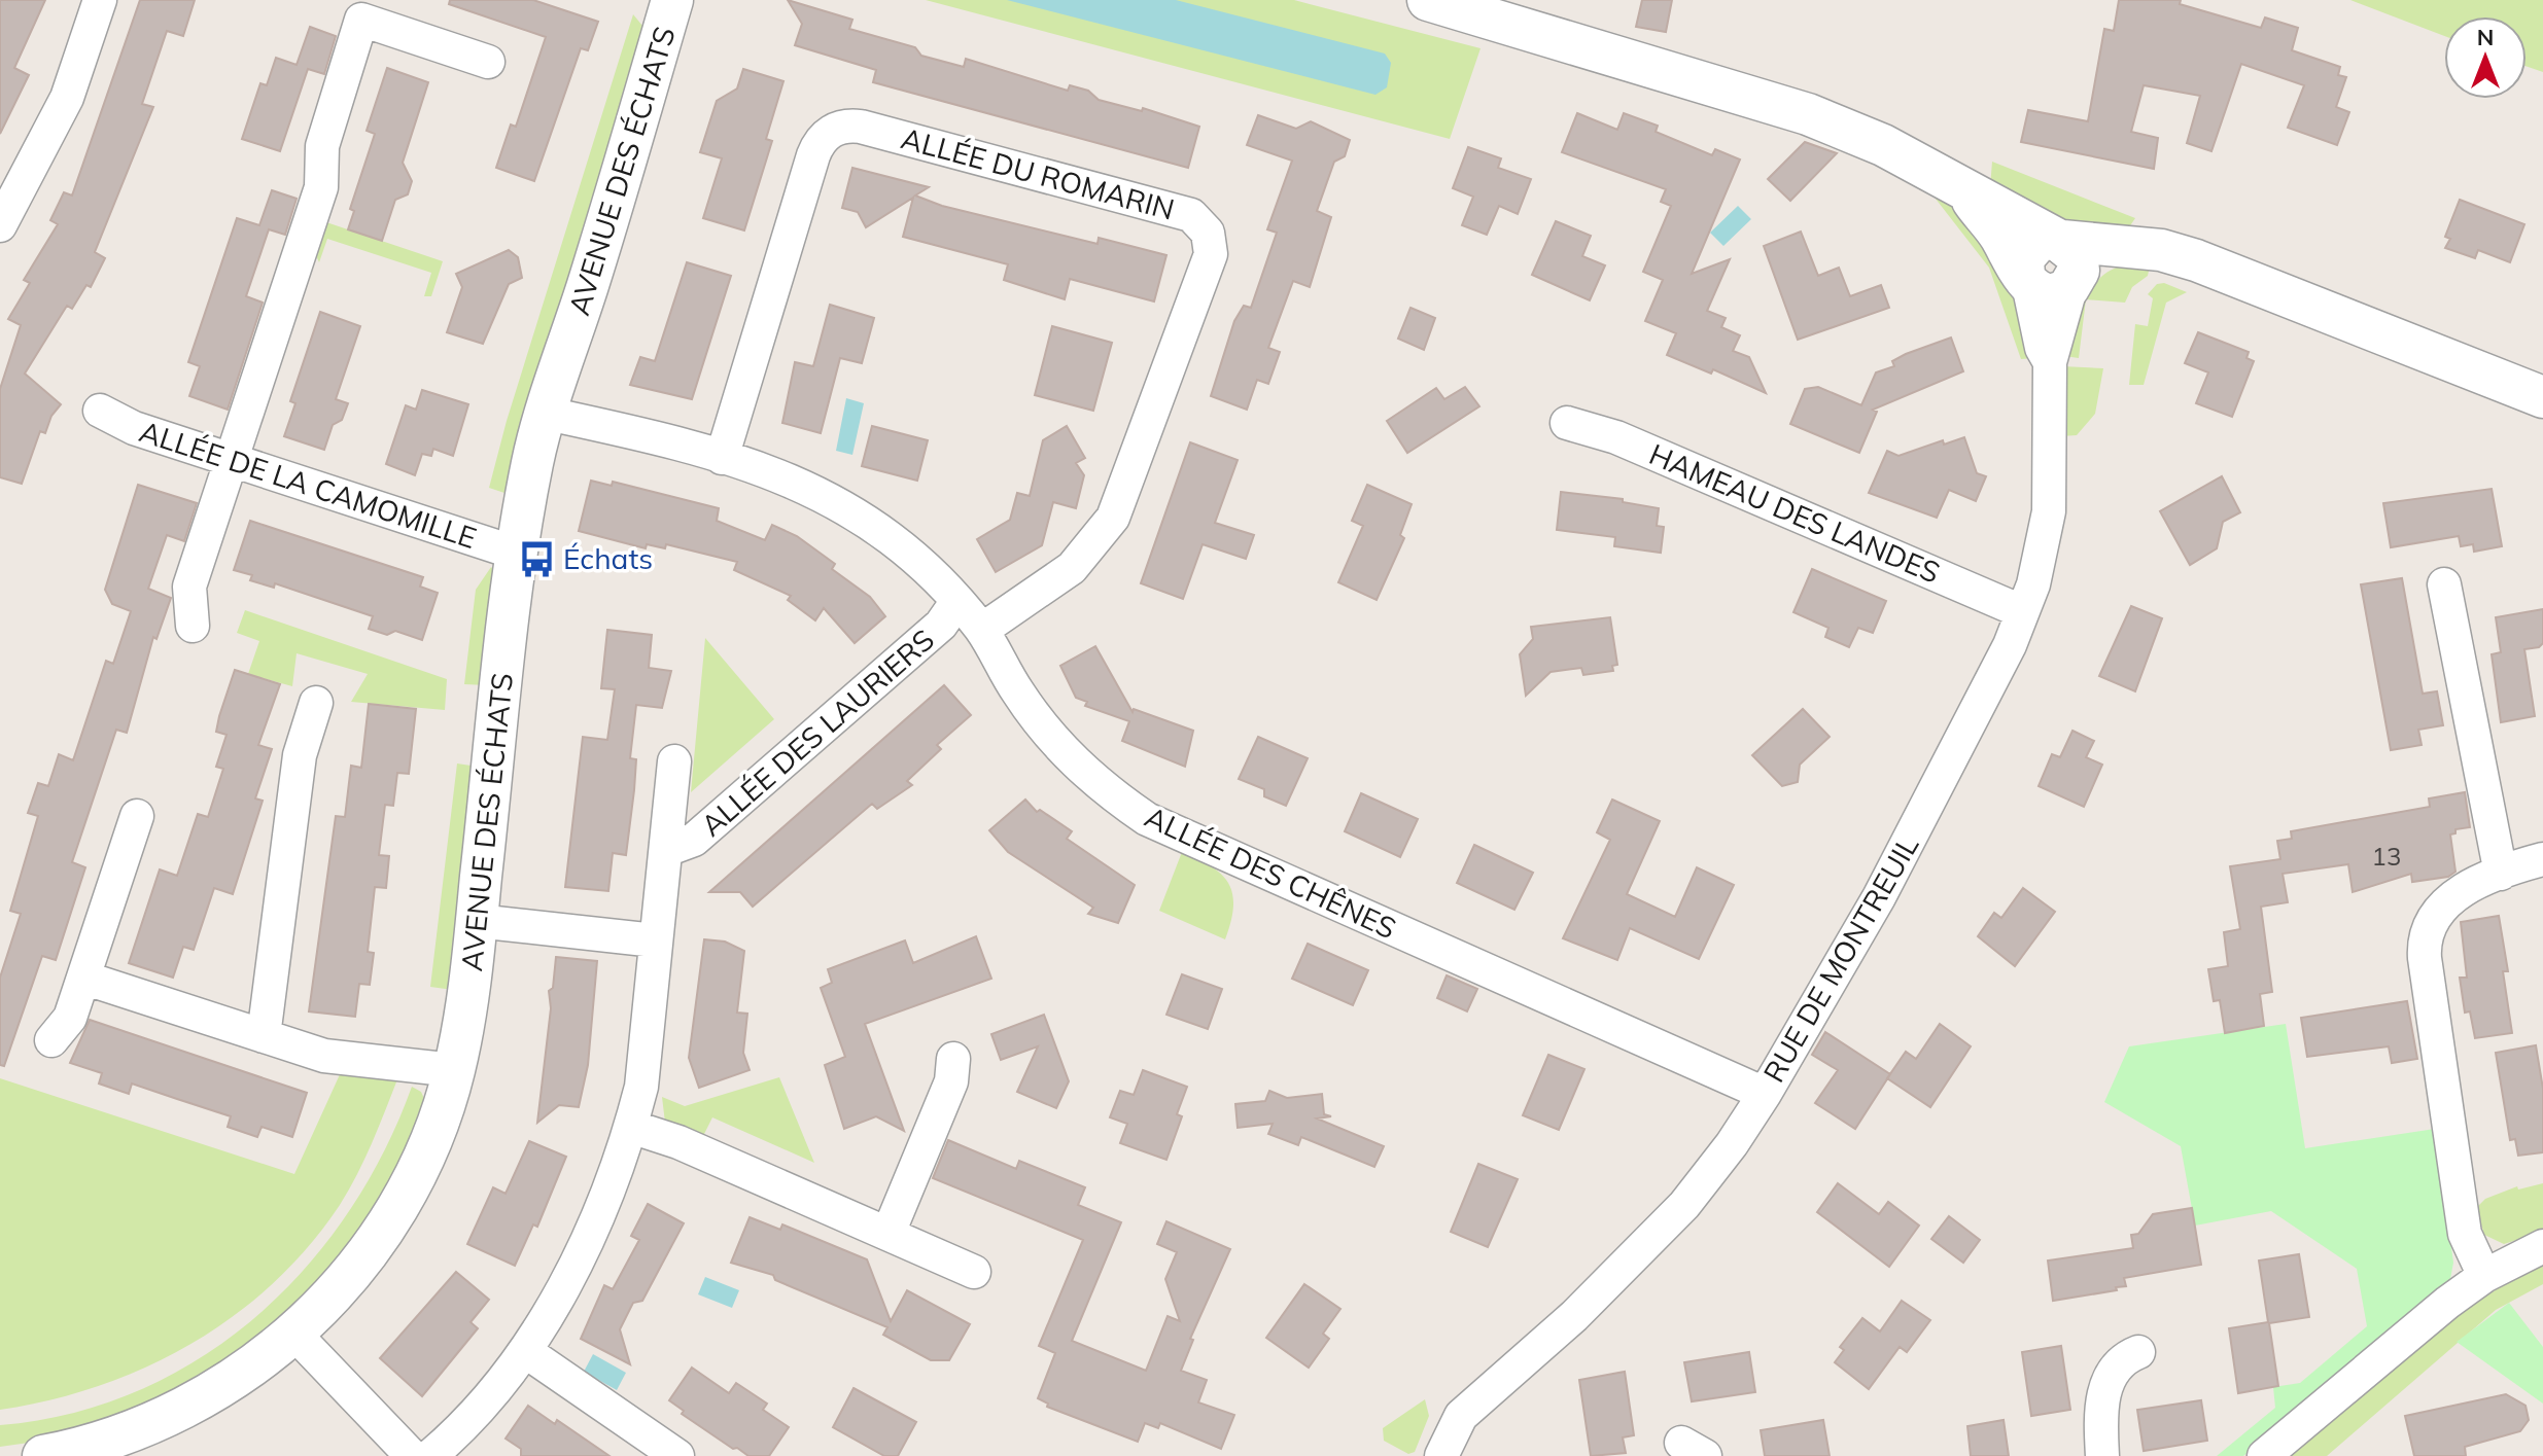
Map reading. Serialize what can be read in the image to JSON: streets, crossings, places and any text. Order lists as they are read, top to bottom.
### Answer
{
  "streets": {
    "street": [
      "AVENUE DES ÉCHATS",
      "ALLÉE DU ROMARIN",
      "ALLÉE DE LA CAMOMILLE",
      "HAMEAU DES LANDES",
      "ALLÉE DES LAURIERS",
      "ALLÉE DES CHÊNES",
      "RUE DE MONTREUIL"
    ]
  },
  "crossings": [
    ["AVENUE DES ÉCHATS", "ALLÉE DE LA CAMOMILLE"],
    ["AVENUE DES ÉCHATS", "ALLÉE DES CHÊNES"],
    ["ALLÉE DU ROMARIN", "ALLÉE DES CHÊNES"],
    ["HAMEAU DES LANDES", "RUE DE MONTREUIL"],
    ["ALLÉE DES LAURIERS", "ALLÉE DES CHÊNES"],
    ["ALLÉE DES CHÊNES", "RUE DE MONTREUIL"]
  ],
  "places": {
    "bus stop": ["Échats"]
  },
  "house_numbers": ["13"],
  "north": "top"
}
